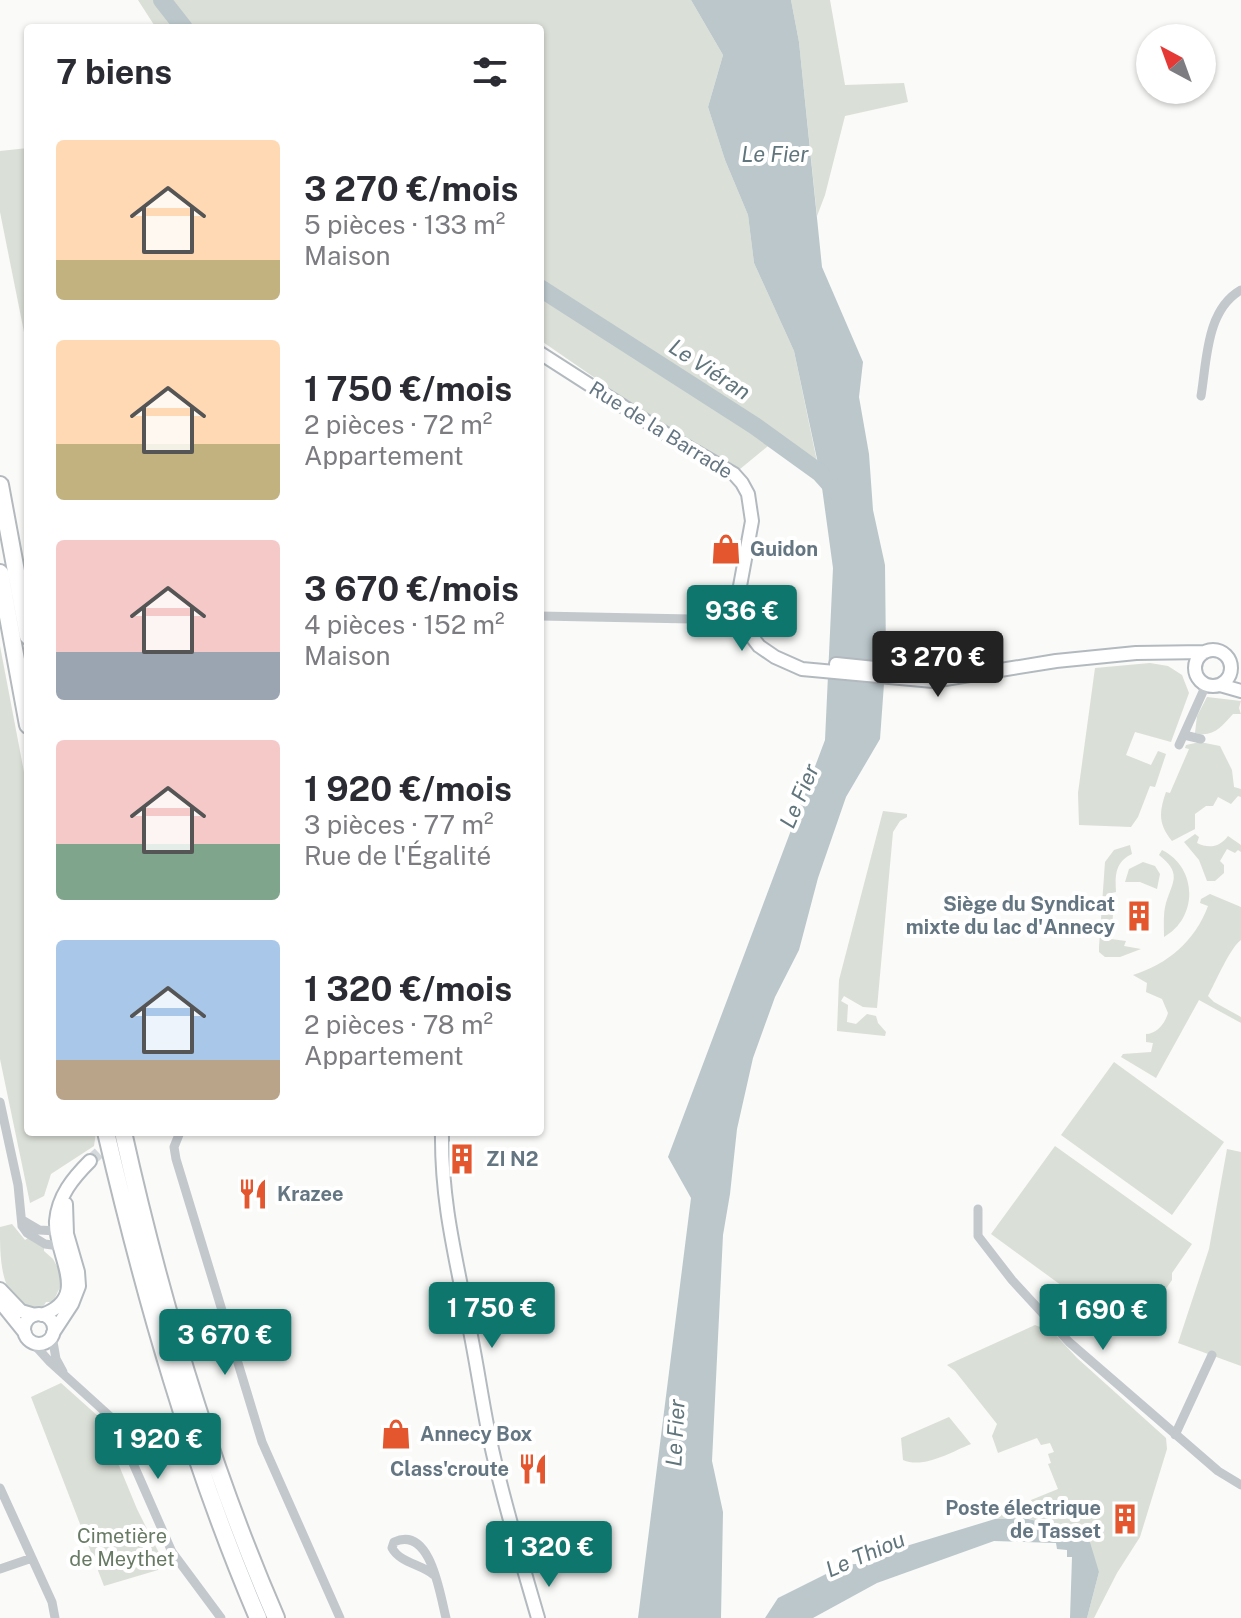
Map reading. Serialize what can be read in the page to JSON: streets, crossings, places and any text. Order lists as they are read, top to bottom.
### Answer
{
  "streets": {
    "street": ["Rue de la Barrade"]
  },
  "water": ["Le Fier", "Le Viéran", "Le Thiou"],
  "parks": ["Cimetière de Meythet"],
  "places": {
    "shop": ["Guidon", "Annecy Box"],
    "building": ["Siège du Syndicat mixte du lac d'Annecy", "ZI N2", "Poste électrique de Tasset"],
    "restaurant": ["Krazee", "Class'croute"]
  },
  "north": "top left",
  "page": {
    "heading": "7 biens",
    "list": [
      {
        "name": "3 270 €/mois",
        "note": "5 pièces · 133 m² · Maison"
      },
      {
        "name": "1 750 €/mois",
        "note": "2 pièces · 72 m² · Appartement"
      },
      {
        "name": "3 670 €/mois",
        "note": "4 pièces · 152 m² · Maison"
      },
      {
        "name": "1 920 €/mois",
        "note": "3 pièces · 77 m² · Rue de l'Égalité"
      },
      {
        "name": "1 320 €/mois",
        "note": "2 pièces · 78 m² · Appartement"
      }
    ],
    "price": [
      "936 €",
      "3 270 €",
      "1 750 €",
      "1 690 €",
      "3 670 €",
      "1 920 €",
      "1 320 €"
    ]
  }
}
